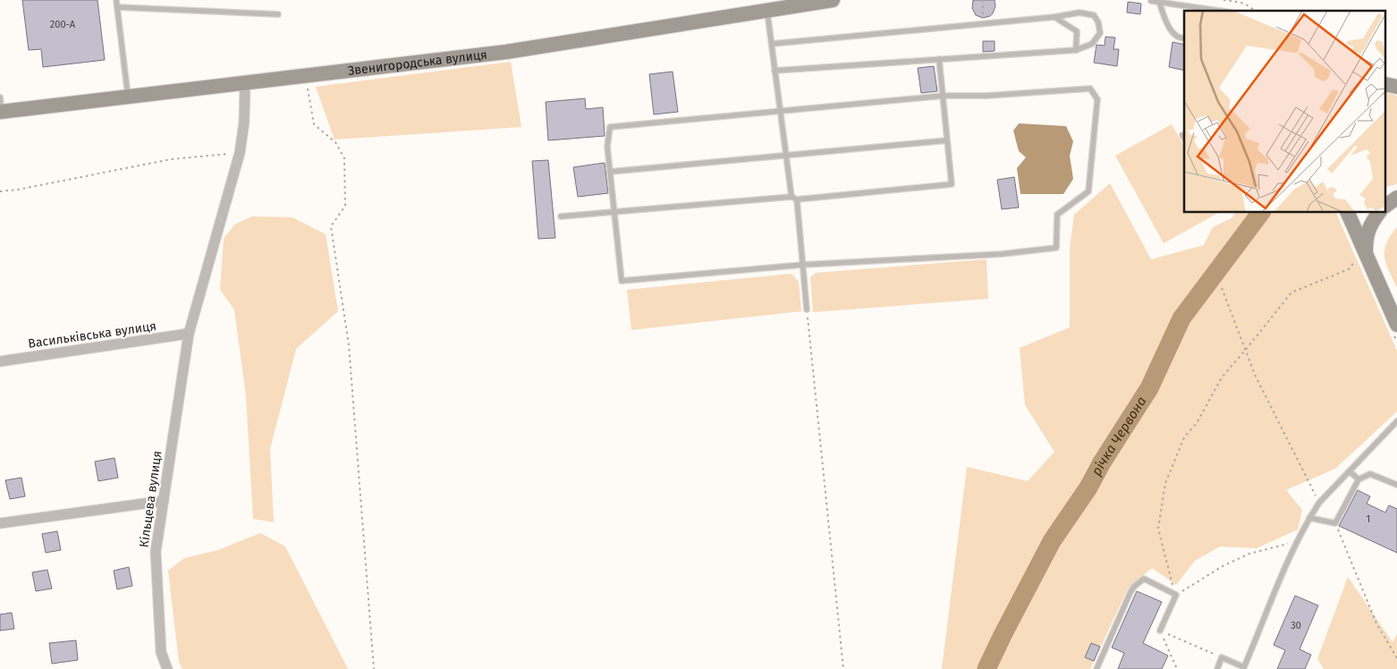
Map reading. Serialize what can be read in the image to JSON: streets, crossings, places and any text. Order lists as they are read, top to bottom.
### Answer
{
  "streets": {
    "street": ["Звенигородська вулиця", "Васильківська вулиця", "Кільцева вулиця"]
  },
  "crossings": [
    ["Звенигородська вулиця", "Кільцева вулиця"],
    ["Васильківська вулиця", "Кільцева вулиця"]
  ],
  "water": ["річка Червона"],
  "house_numbers": ["200-А", "1", "30"]
}
